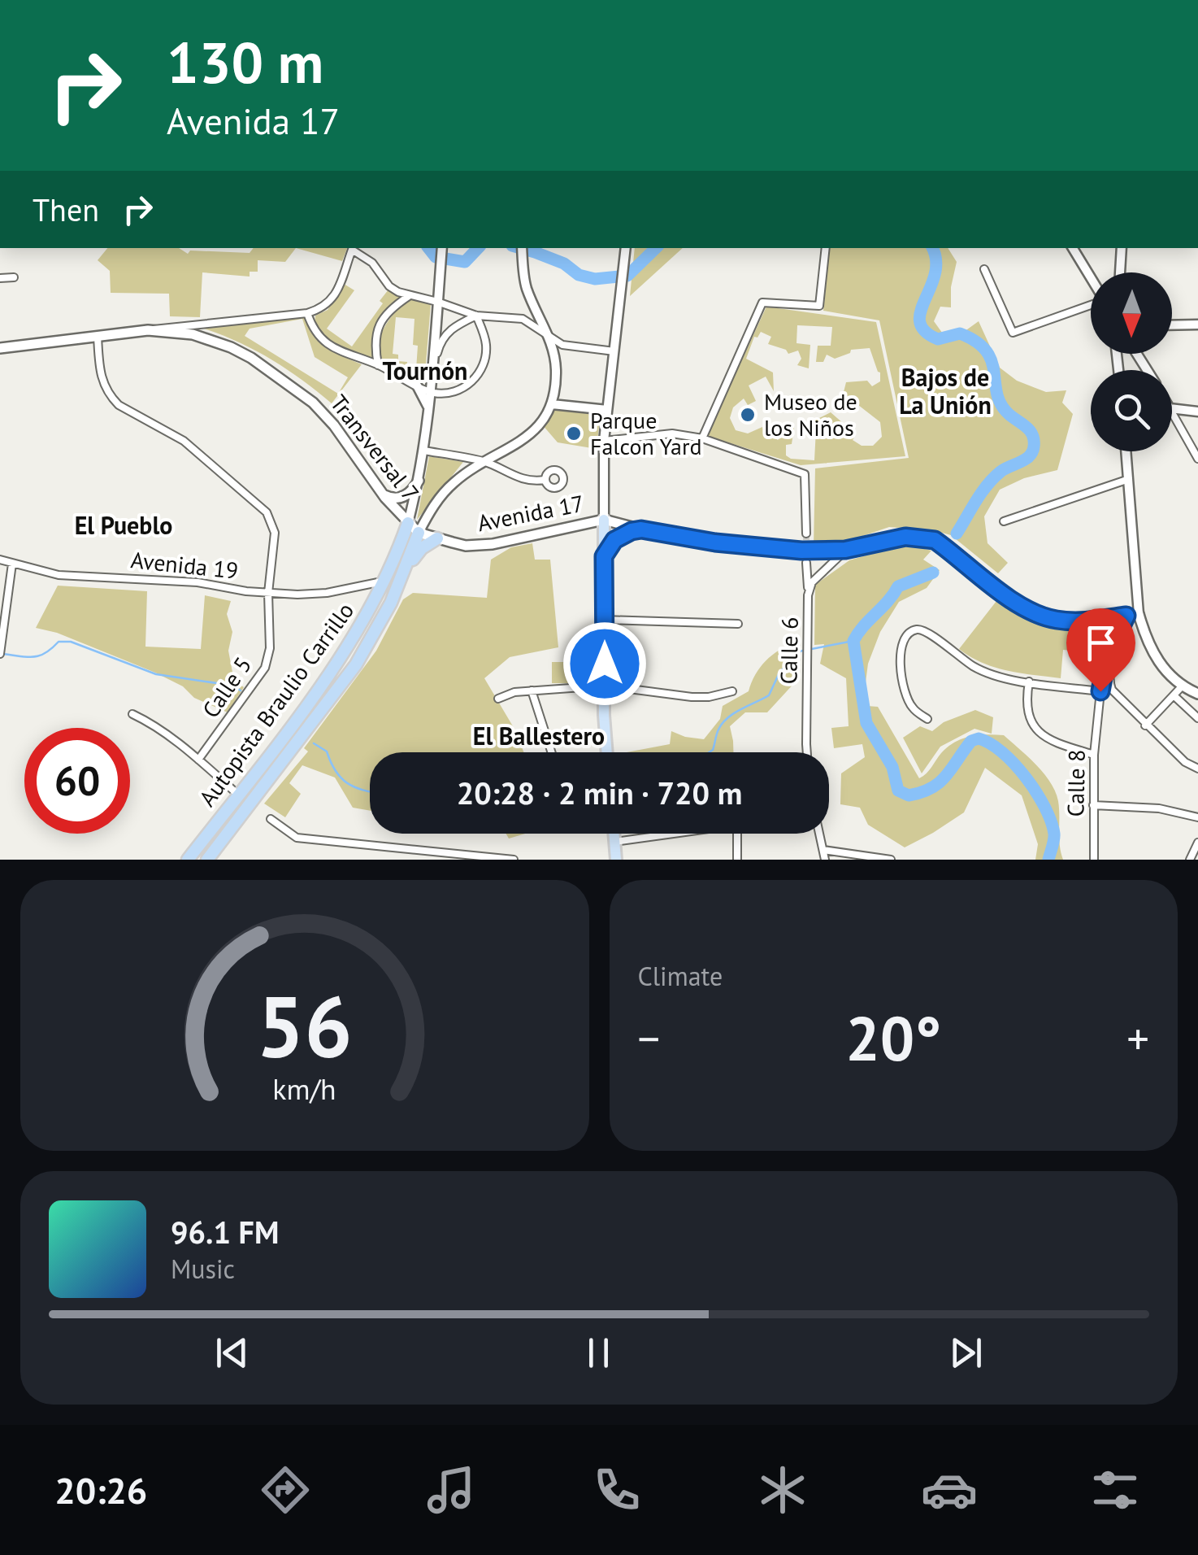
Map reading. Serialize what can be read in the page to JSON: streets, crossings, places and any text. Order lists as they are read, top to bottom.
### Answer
{
  "streets": {
    "highway": ["Autopista Braulio Carrillo"],
    "main road": ["Transversal 7", "Avenida 17"],
    "street": [
      "Avenida 19",
      "Calle 6",
      "Calle 5",
      "Calle 8"
    ]
  },
  "crossings": [
    ["Transversal 7", "Avenida 17"],
    ["Transversal 7", "Autopista Braulio Carrillo"],
    ["Avenida 17", "Calle 6"],
    ["Avenida 17", "Calle 8"],
    ["Avenida 19", "Calle 5"],
    ["Avenida 19", "Autopista Braulio Carrillo"]
  ],
  "districts": [
    "Tournón",
    "Bajos de La Unión",
    "El Pueblo",
    "El Ballestero"
  ],
  "places": ["Museo de los Niños", "Parque Falcon Yard"],
  "north": "bottom",
  "page": {
    "turn": ["130 m", "Avenida 17"],
    "then": "Then",
    "limit": "60",
    "trip": "20:28 · 2 min · 720 m",
    "tile": "Climate",
    "heat": ["−", "20°", "+"],
    "song": ["96.1 FM", "Music"],
    "tabs": "20:26",
    "gauge": ["56", "km/h"]
  }
}
